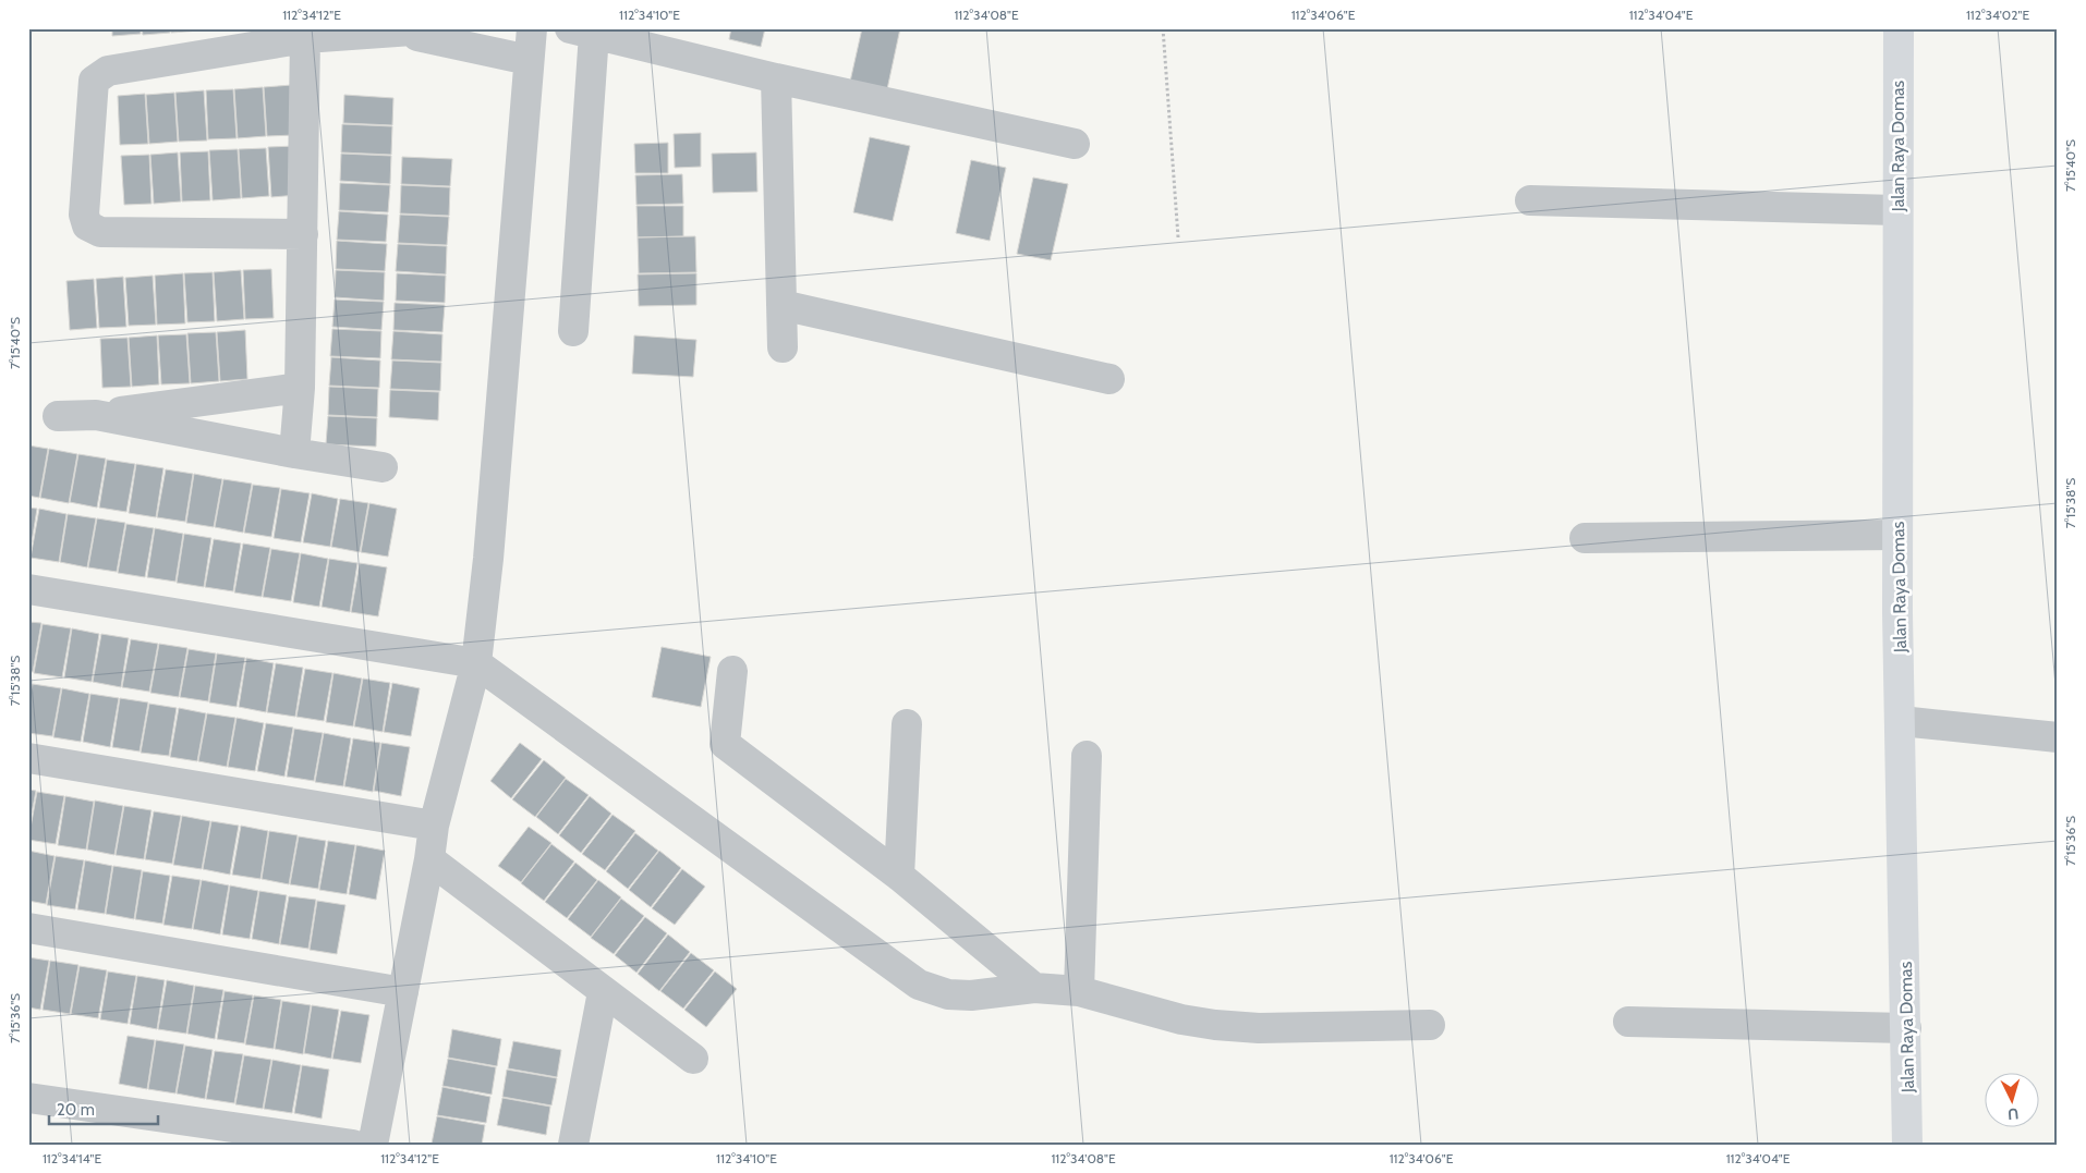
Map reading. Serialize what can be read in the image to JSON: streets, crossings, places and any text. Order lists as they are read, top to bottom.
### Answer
{
  "streets": {
    "highway": ["Jalan Raya Domas"]
  },
  "scale_bar": "20 m",
  "north": "bottom",
  "coordinates": [
    "112°34'12\"E",
    "112°34'10\"E",
    "112°34'08\"E",
    "112°34'06\"E",
    "112°34'04\"E",
    "112°34'02\"E",
    "7°15'40\"S",
    "7°15'38\"S",
    "7°15'36\"S",
    "112°34'14\"E"
  ]
}
